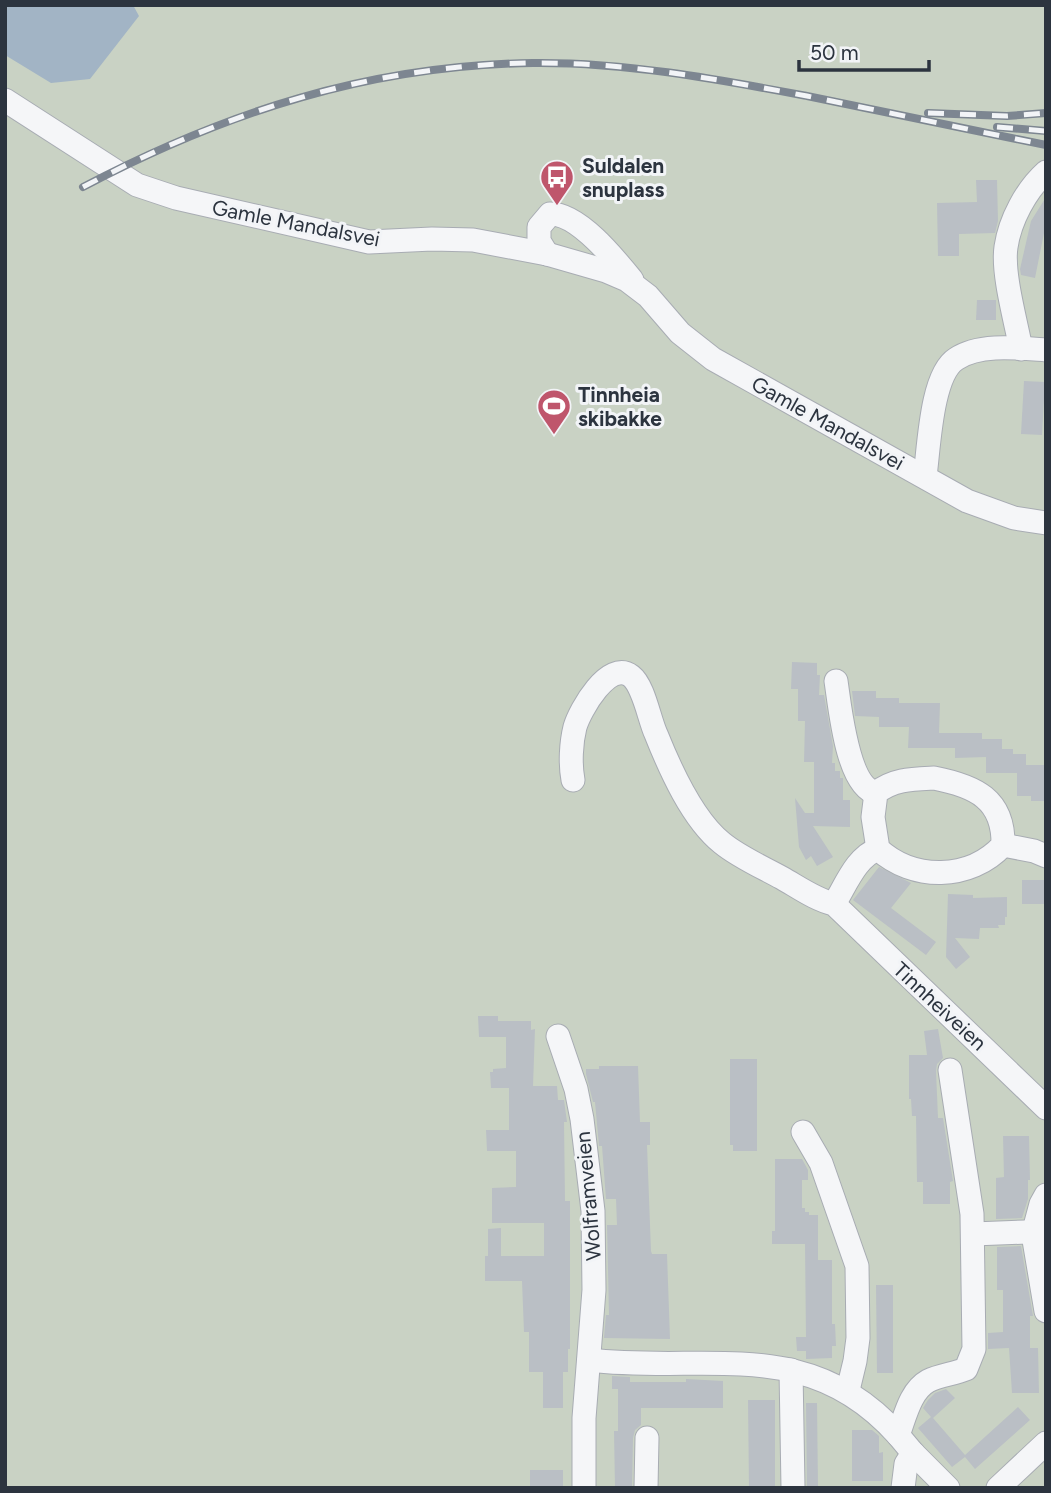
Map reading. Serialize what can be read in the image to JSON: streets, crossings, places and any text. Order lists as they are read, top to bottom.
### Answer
{
  "streets": {
    "street": ["Gamle Mandalsvei", "Tinnheiveien", "Wolframveien"]
  },
  "places": {
    "bus stop": ["Suldalen snuplass"],
    "sports": ["Tinnheia skibakke"]
  },
  "scale_bar": "50 m"
}
